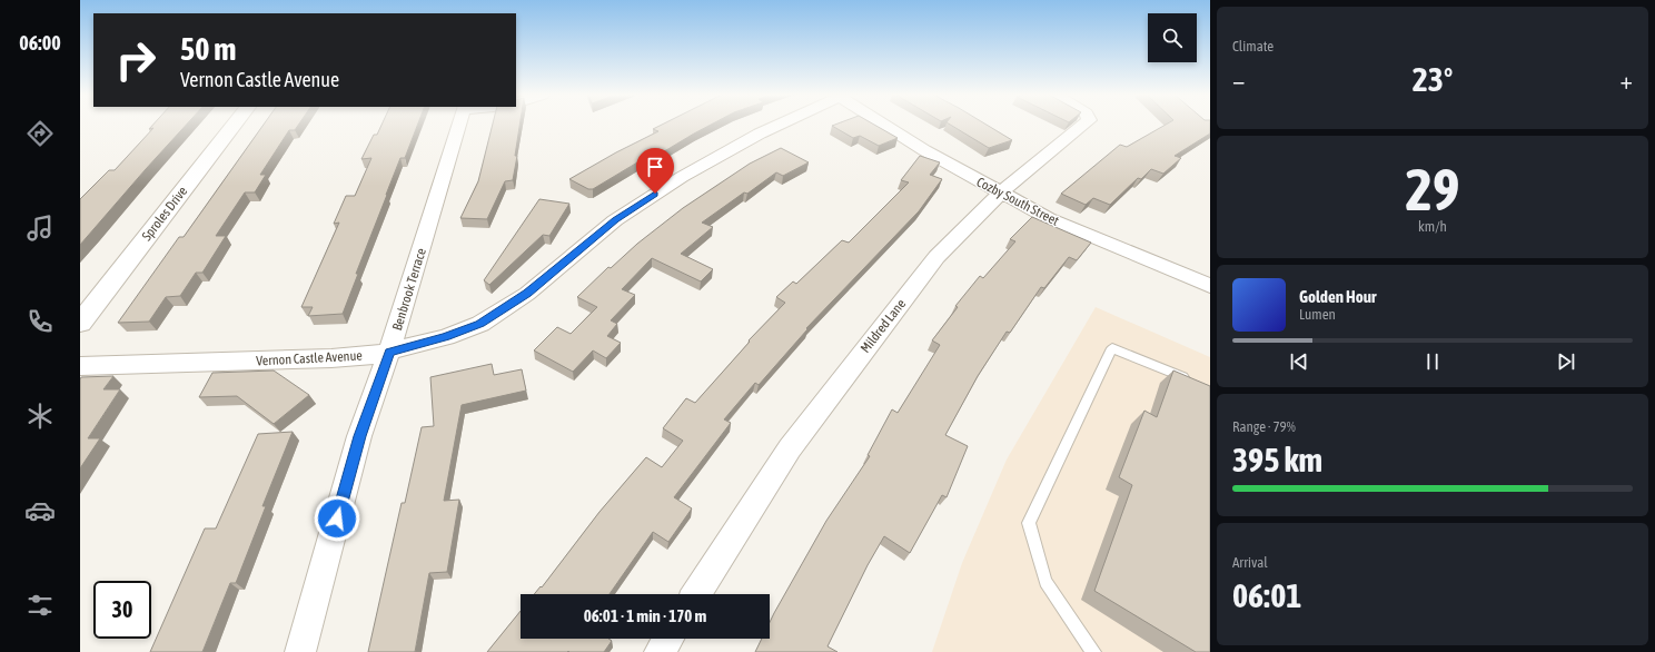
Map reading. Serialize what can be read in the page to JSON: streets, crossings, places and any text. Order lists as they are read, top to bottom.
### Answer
{
  "streets": {
    "street": [
      "Cozby South Street",
      "Sproles Drive",
      "Benbrook Terrace",
      "Mildred Lane",
      "Vernon Castle Avenue"
    ]
  },
  "crossings": [
    ["Cozby South Street", "Mildred Lane"],
    ["Benbrook Terrace", "Vernon Castle Avenue"]
  ],
  "page": {
    "tabs": "06:00",
    "tile": [
      "Climate",
      ["29", "km/h"],
      ["Range · 79%", "395 km"],
      ["Arrival", "06:01"]
    ],
    "turn": ["50 m", "Vernon Castle Avenue"],
    "heat": ["−", "23°", "+"],
    "song": ["Golden Hour", "Lumen"],
    "limit": "30",
    "trip": "06:01 · 1 min · 170 m"
  }
}
